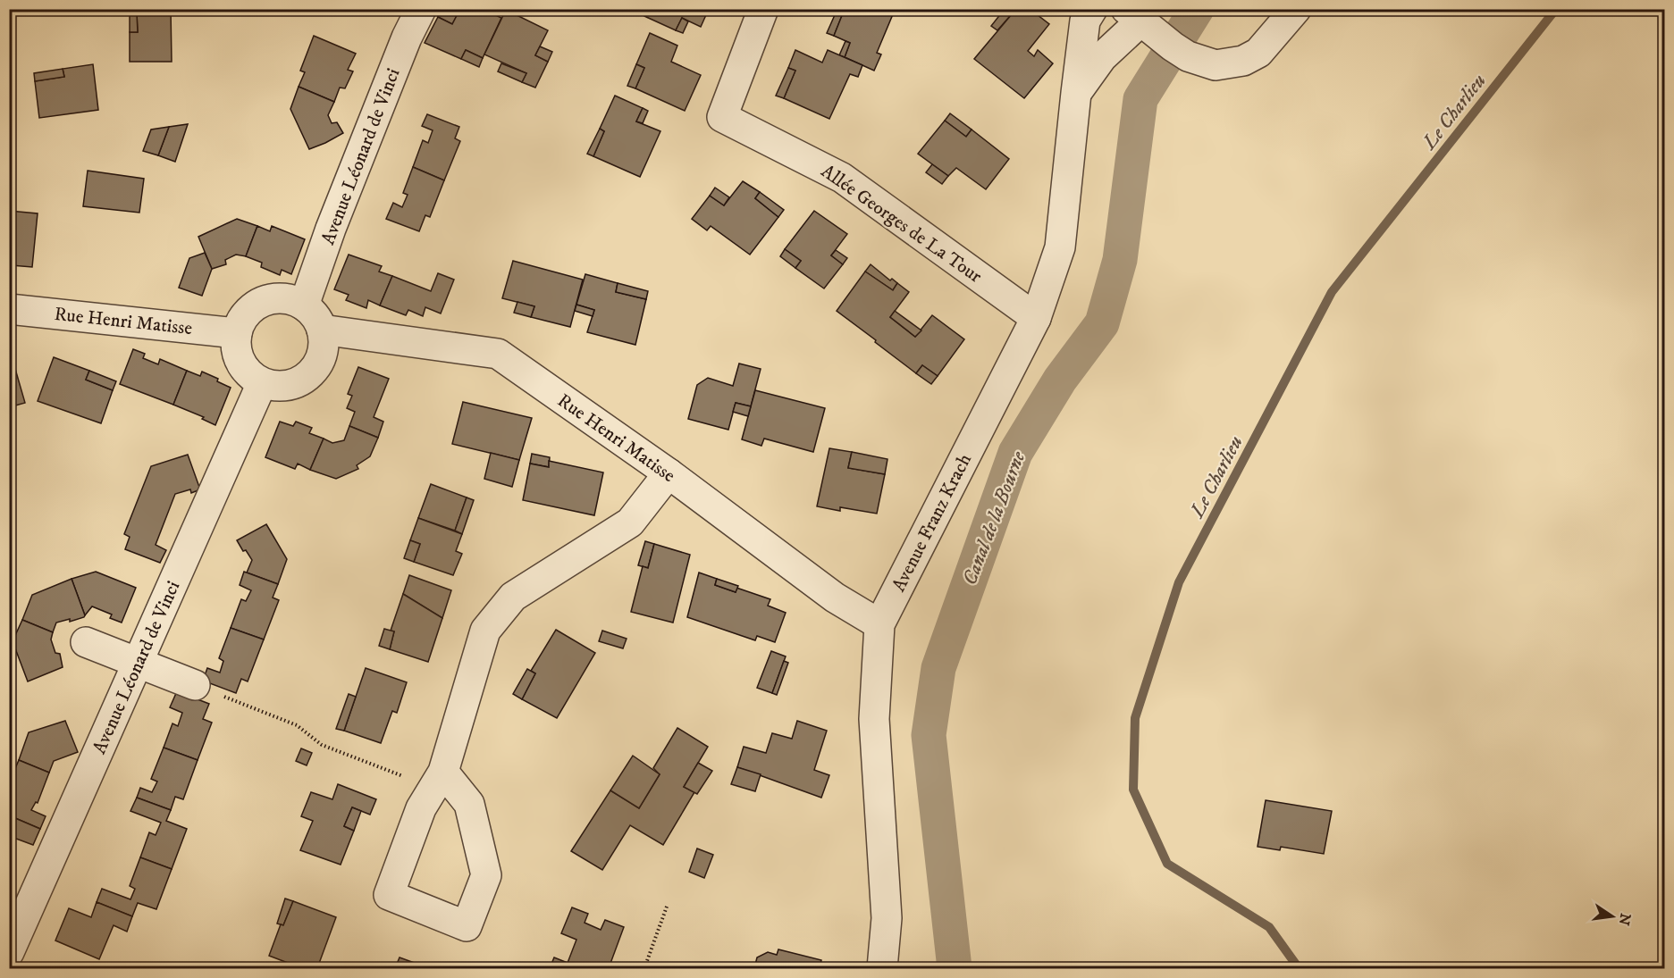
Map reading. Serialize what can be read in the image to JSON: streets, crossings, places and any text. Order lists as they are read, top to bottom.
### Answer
{
  "streets": {
    "street": [
      "Avenue Léonard de Vinci",
      "Allée Georges de La Tour",
      "Rue Henri Matisse",
      "Avenue Franz Krach"
    ]
  },
  "crossings": [
    ["Avenue Léonard de Vinci", "Rue Henri Matisse"],
    ["Allée Georges de La Tour", "Avenue Franz Krach"],
    ["Rue Henri Matisse", "Avenue Franz Krach"]
  ],
  "water": ["Le Charlieu", "Canal de la Bourne"],
  "north": "right"
}
